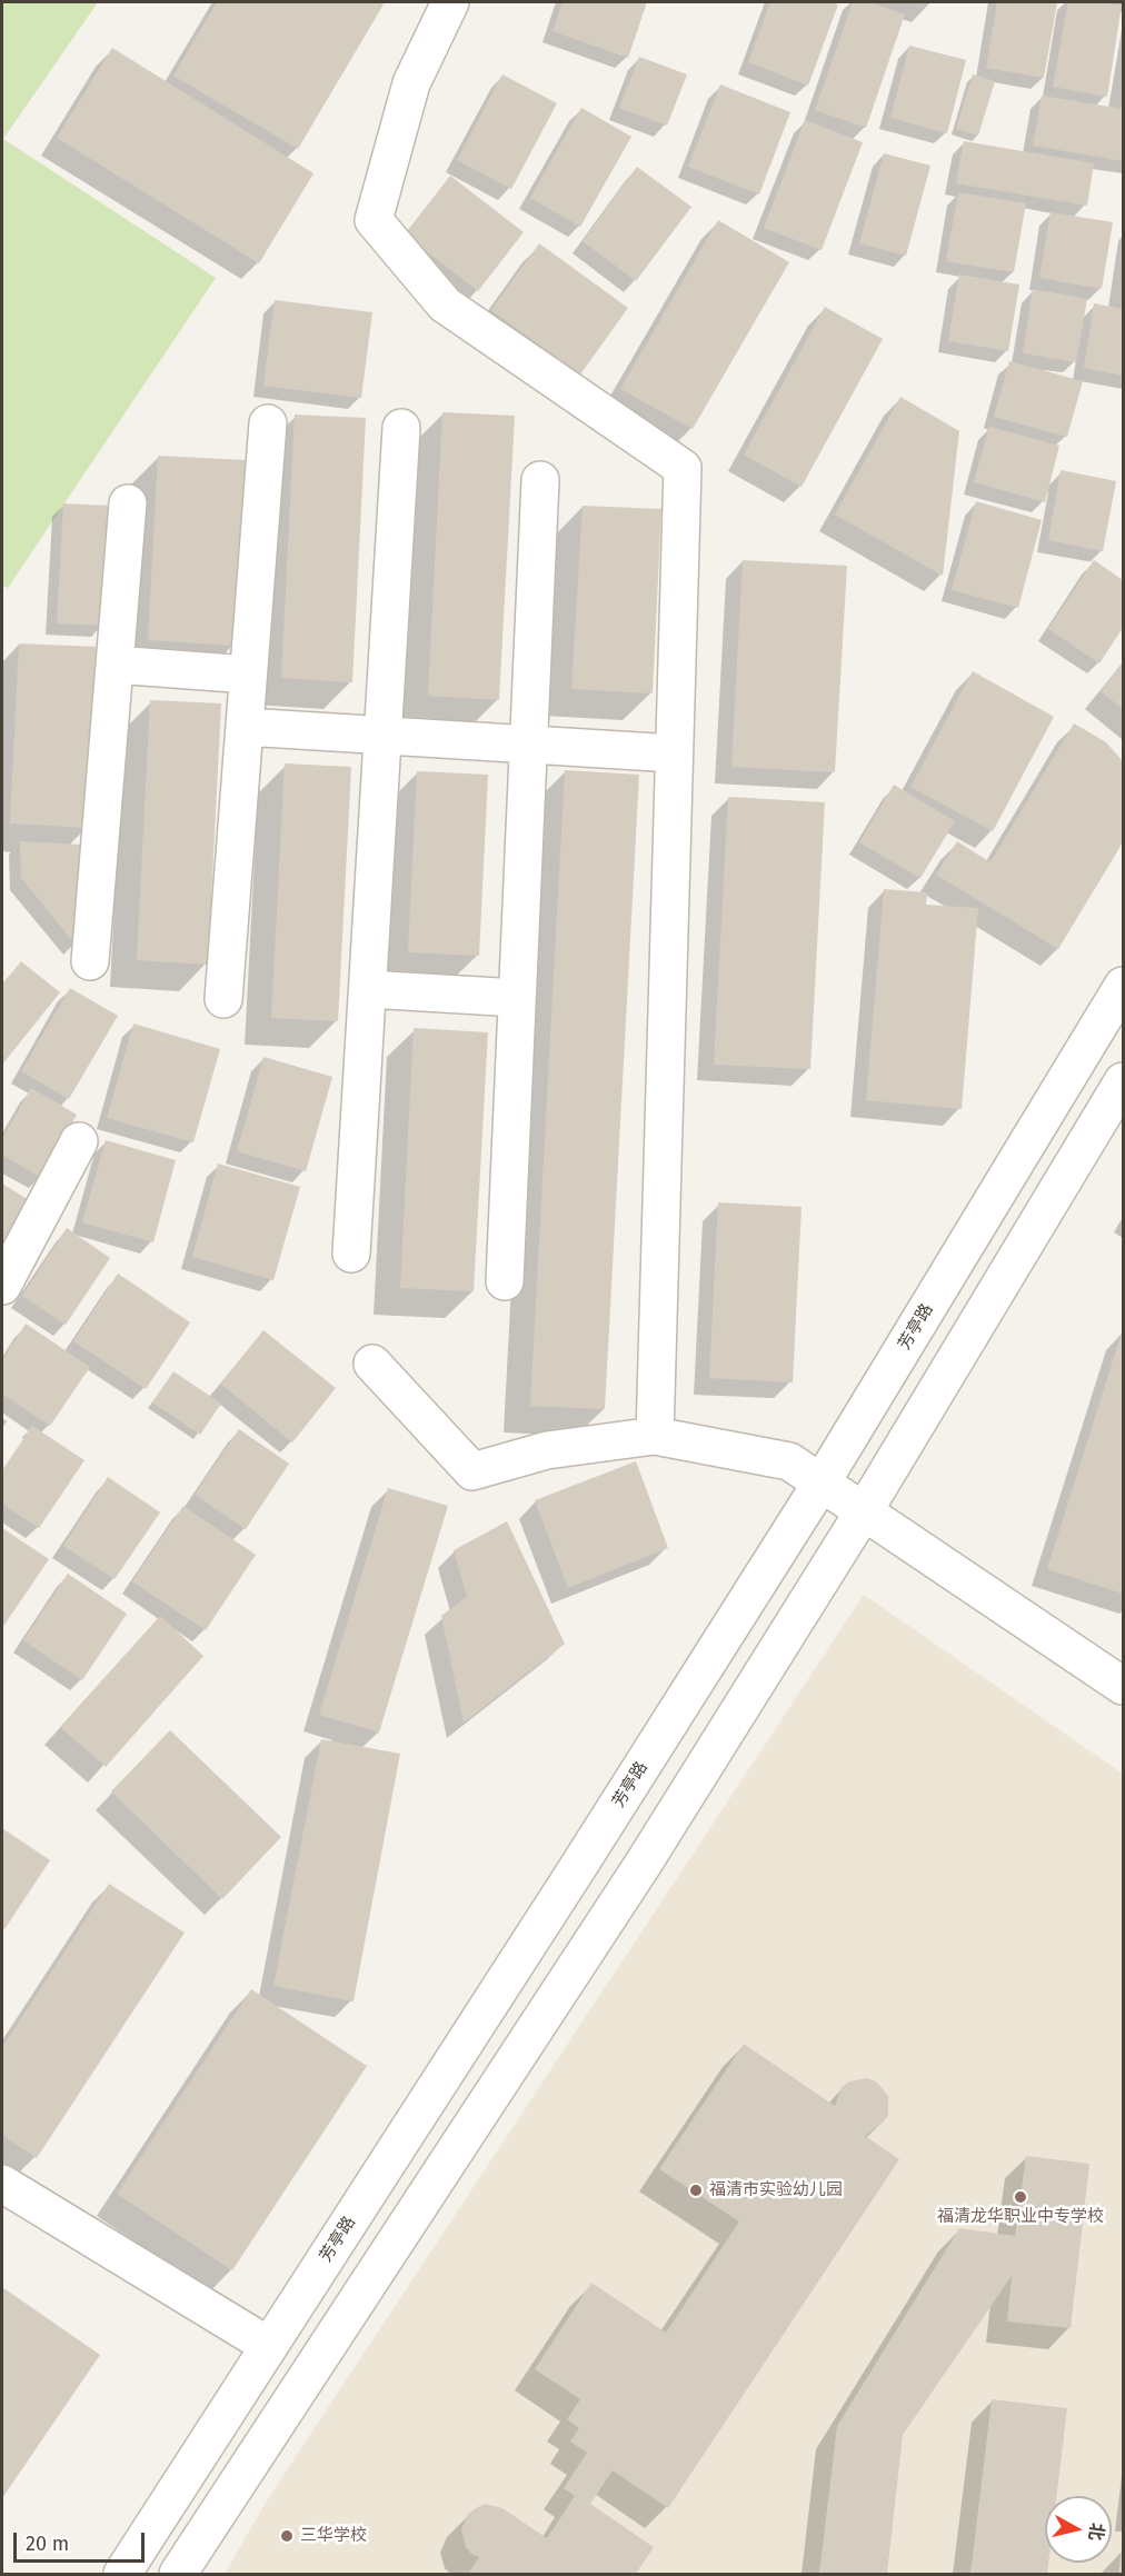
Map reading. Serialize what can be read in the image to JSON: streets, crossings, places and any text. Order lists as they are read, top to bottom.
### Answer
{
  "streets": {
    "street": ["芳亭路"]
  },
  "places": ["福清市实验幼儿园", "福清龙华职业中专学校", "三华学校"],
  "scale_bar": "20 m",
  "north": "right"
}
